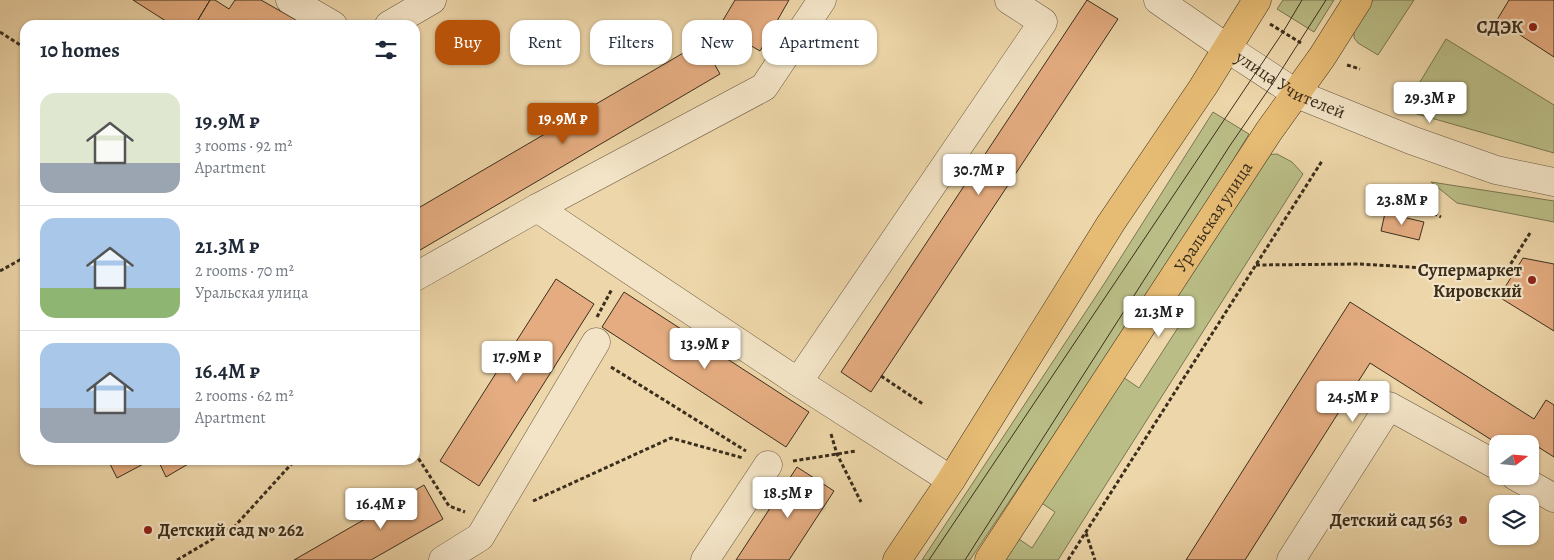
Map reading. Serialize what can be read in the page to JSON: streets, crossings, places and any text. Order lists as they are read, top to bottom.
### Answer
{
  "streets": {
    "main road": ["Уральская улица"],
    "street": ["улица Учителей"]
  },
  "crossings": [
    ["улица Учителей", "Уральская улица"]
  ],
  "places": [
    "СДЭК",
    "Супермаркет Кировский",
    "Детский сад 563",
    "Детский сад № 262"
  ],
  "north": "right",
  "page": {
    "chip": [
      "Buy",
      "Rent",
      "Filters",
      "New",
      "Apartment"
    ],
    "heading": "10 homes",
    "list": [
      {
        "name": "19.9M ₽",
        "note": "3 rooms · 92 m² · Apartment"
      },
      {
        "name": "21.3M ₽",
        "note": "2 rooms · 70 m² · Уральская улица"
      },
      {
        "name": "16.4M ₽",
        "note": "2 rooms · 62 m² · Apartment"
      }
    ],
    "price": [
      "29.3M ₽",
      "19.9M ₽",
      "30.7M ₽",
      "23.8M ₽",
      "21.3M ₽",
      "13.9M ₽",
      "17.9M ₽",
      "24.5M ₽",
      "18.5M ₽",
      "16.4M ₽"
    ]
  }
}
